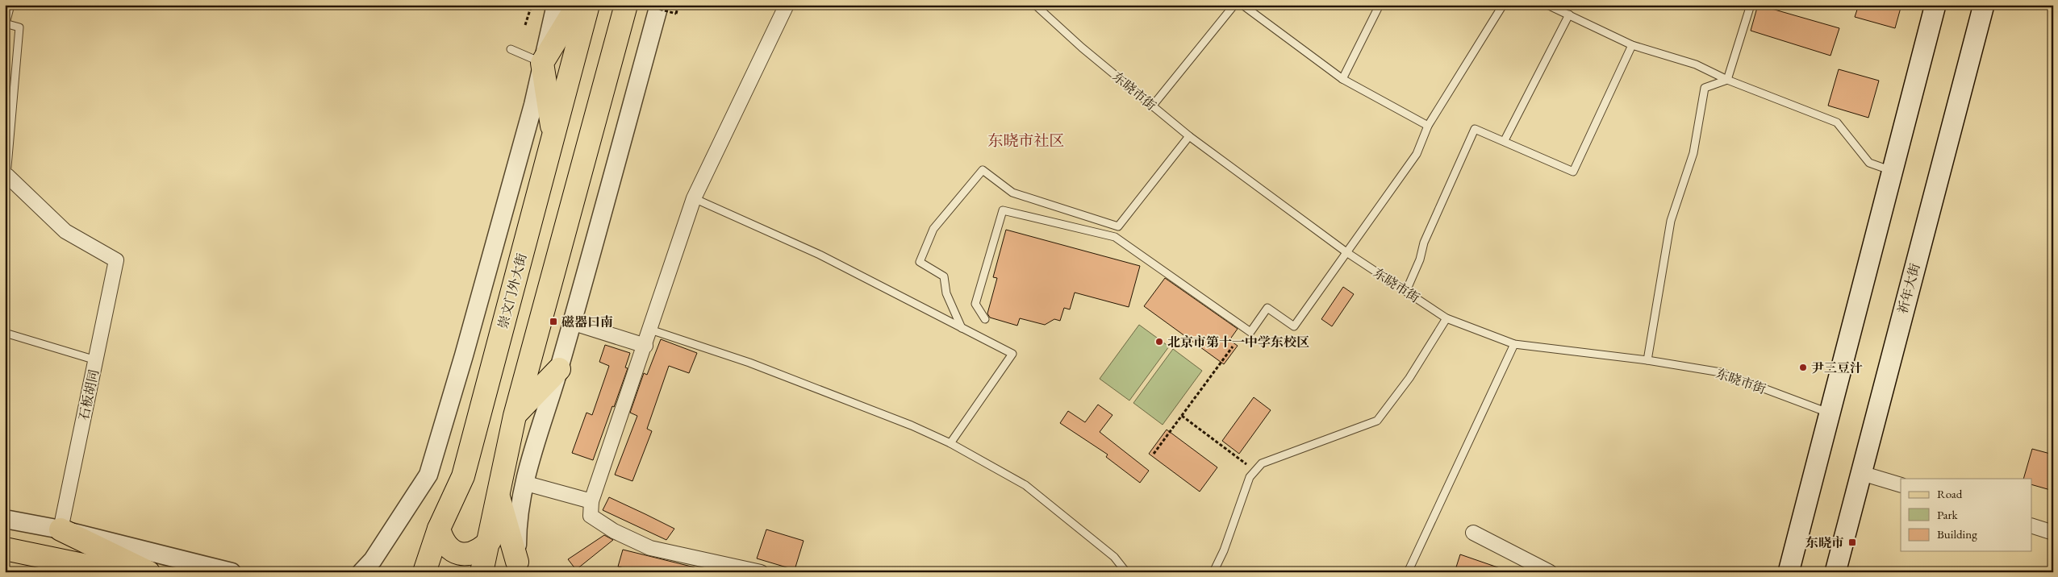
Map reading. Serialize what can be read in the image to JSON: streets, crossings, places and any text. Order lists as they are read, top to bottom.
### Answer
{
  "streets": {
    "main road": ["祈年大街", "崇文门外大街"],
    "street": ["石板胡同"],
    "lane": ["东晓市街"]
  },
  "districts": ["东晓市社区"],
  "places": {
    "transit": ["磁器口南", "东晓市"],
    "other": ["北京市第十一中学东校区", "尹三豆汁"]
  },
  "legend": ["Road", "Park", "Building"]
}
